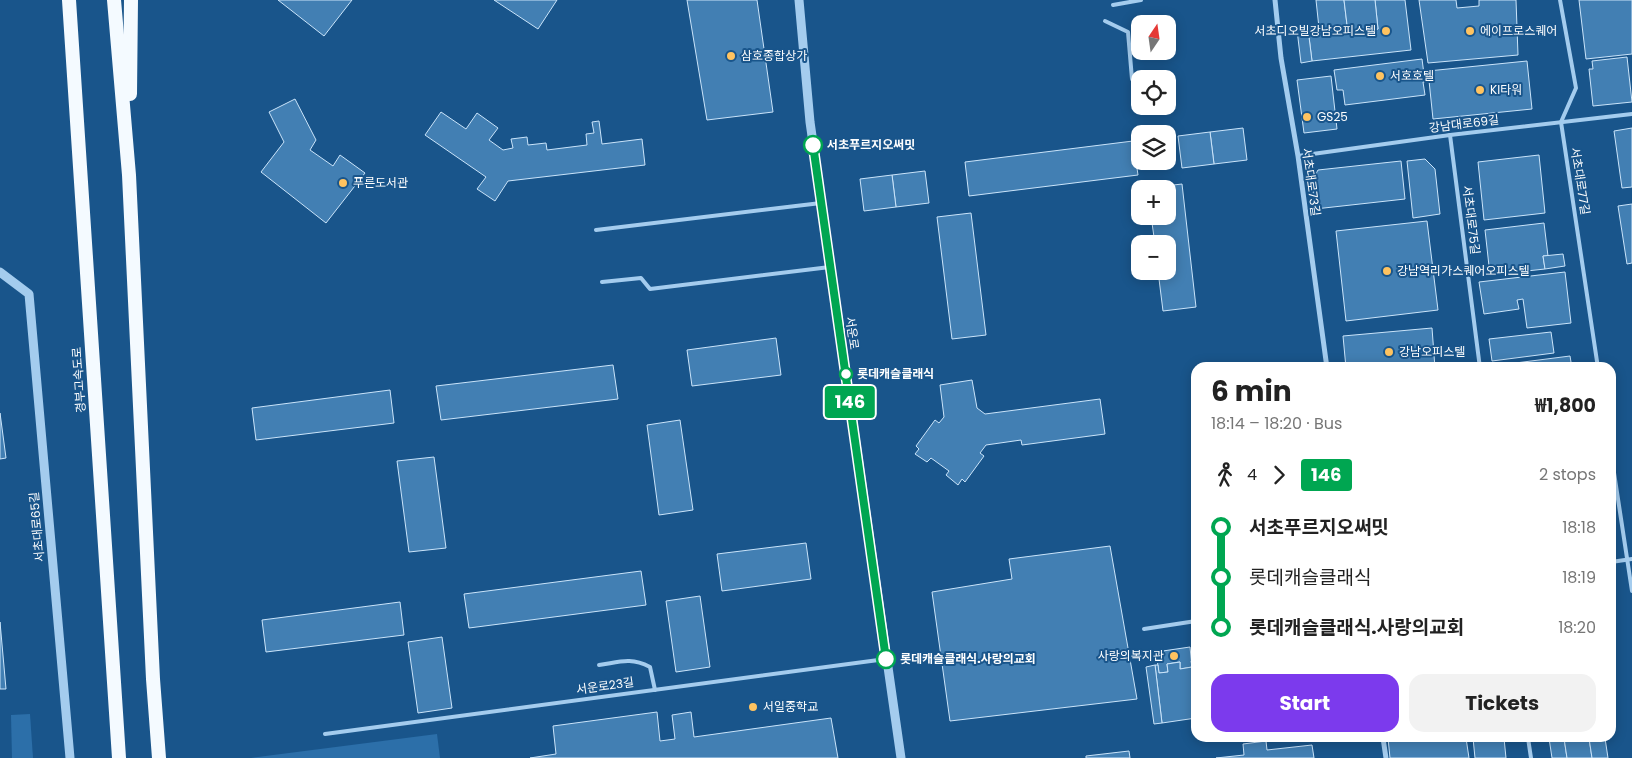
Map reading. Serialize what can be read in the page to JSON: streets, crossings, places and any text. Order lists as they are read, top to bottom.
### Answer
{
  "streets": {
    "highway": ["경부고속도로"],
    "street": ["서초대로73길", "서운로", "서초대로65길"],
    "lane": [
      "강남대로69길",
      "서초대로77길",
      "서초대로75길",
      "서운로23길"
    ]
  },
  "crossings": [
    ["강남대로69길", "서초대로77길"],
    ["강남대로69길", "서초대로73길"],
    ["강남대로69길", "서초대로75길"],
    ["서운로", "서운로23길"]
  ],
  "places": [
    "서초디오빌강남오피스텔",
    "에이프로스퀘어",
    "삼호종합상가",
    "서호호텔",
    "KI타워",
    "GS25",
    "서초푸르지오써밋",
    "푸른도서관",
    "강남역리가스퀘어오피스텔",
    "강남오피스텔",
    "롯데캐슬클래식",
    "사랑의복지관",
    "롯데캐슬클래식.사랑의교회",
    "서일중학교"
  ],
  "lines": ["bus line 146"],
  "north": "top",
  "page": {
    "on_map": "146",
    "map_buttons": ["+", "−"],
    "heading": ["6 min", "18:14 – 18:20 · Bus", "₩1,800"],
    "legs": ["4", "146", "2 stops"],
    "list": [
      {
        "name": "서초푸르지오써밋",
        "value": "18:18"
      },
      {
        "name": "롯데캐슬클래식",
        "value": "18:19"
      },
      {
        "name": "롯데캐슬클래식.사랑의교회",
        "value": "18:20"
      }
    ],
    "buttons": ["Start", "Tickets"]
  }
}
